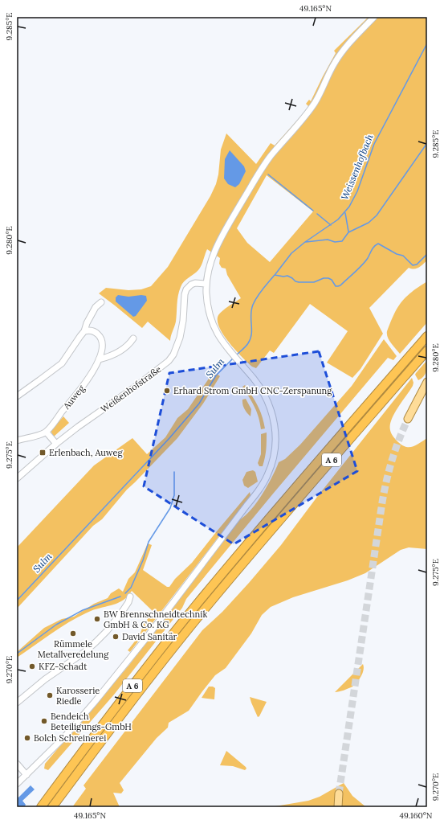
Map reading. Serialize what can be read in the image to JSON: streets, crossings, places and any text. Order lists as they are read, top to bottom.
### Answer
{
  "streets": {
    "highway": ["A 6"],
    "street": ["Weißenhofstraße", "Auweg"]
  },
  "water": ["Weissenhofbach", "Sulm"],
  "places": {
    "other": [
      "Erhard Strom GmbH CNC-Zerspanung",
      "BW Brennschneidtechnik GmbH & Co. KG",
      "Rümmele Metallveredelung",
      "David Sanitär",
      "KFZ-Schadt",
      "Karosserie Riedle",
      "Bendeich Beteiligungs-GmbH",
      "Bolch Schreinerei"
    ],
    "transit": ["Erlenbach, Auweg"]
  },
  "coordinates": [
    "49.165°N",
    "9.285°E",
    "9.280°E",
    "9.275°E",
    "9.270°E",
    "49.160°N"
  ]
}
